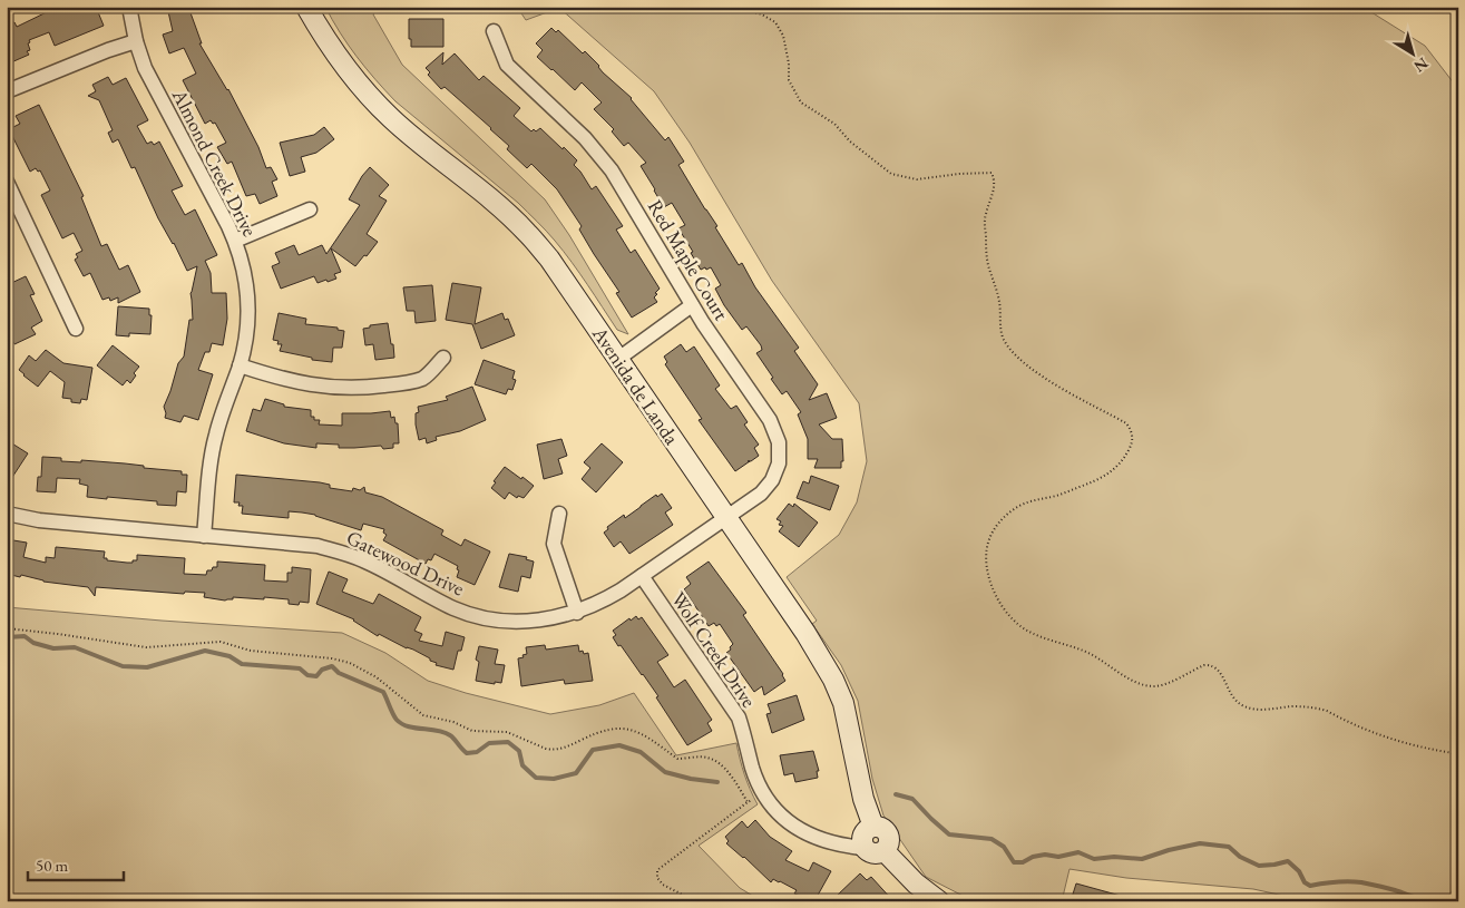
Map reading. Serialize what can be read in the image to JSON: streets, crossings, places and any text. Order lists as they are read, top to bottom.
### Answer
{
  "streets": {
    "street": [
      "Almond Creek Drive",
      "Red Maple Court",
      "Avenida de Landa",
      "Gatewood Drive",
      "Wolf Creek Drive"
    ]
  },
  "crossings": [
    ["Almond Creek Drive", "Gatewood Drive"],
    ["Red Maple Court", "Avenida de Landa"],
    ["Red Maple Court", "Gatewood Drive"],
    ["Avenida de Landa", "Gatewood Drive"],
    ["Avenida de Landa", "Wolf Creek Drive"],
    ["Gatewood Drive", "Wolf Creek Drive"]
  ],
  "scale_bar": "50 m",
  "north": "bottom right"
}
